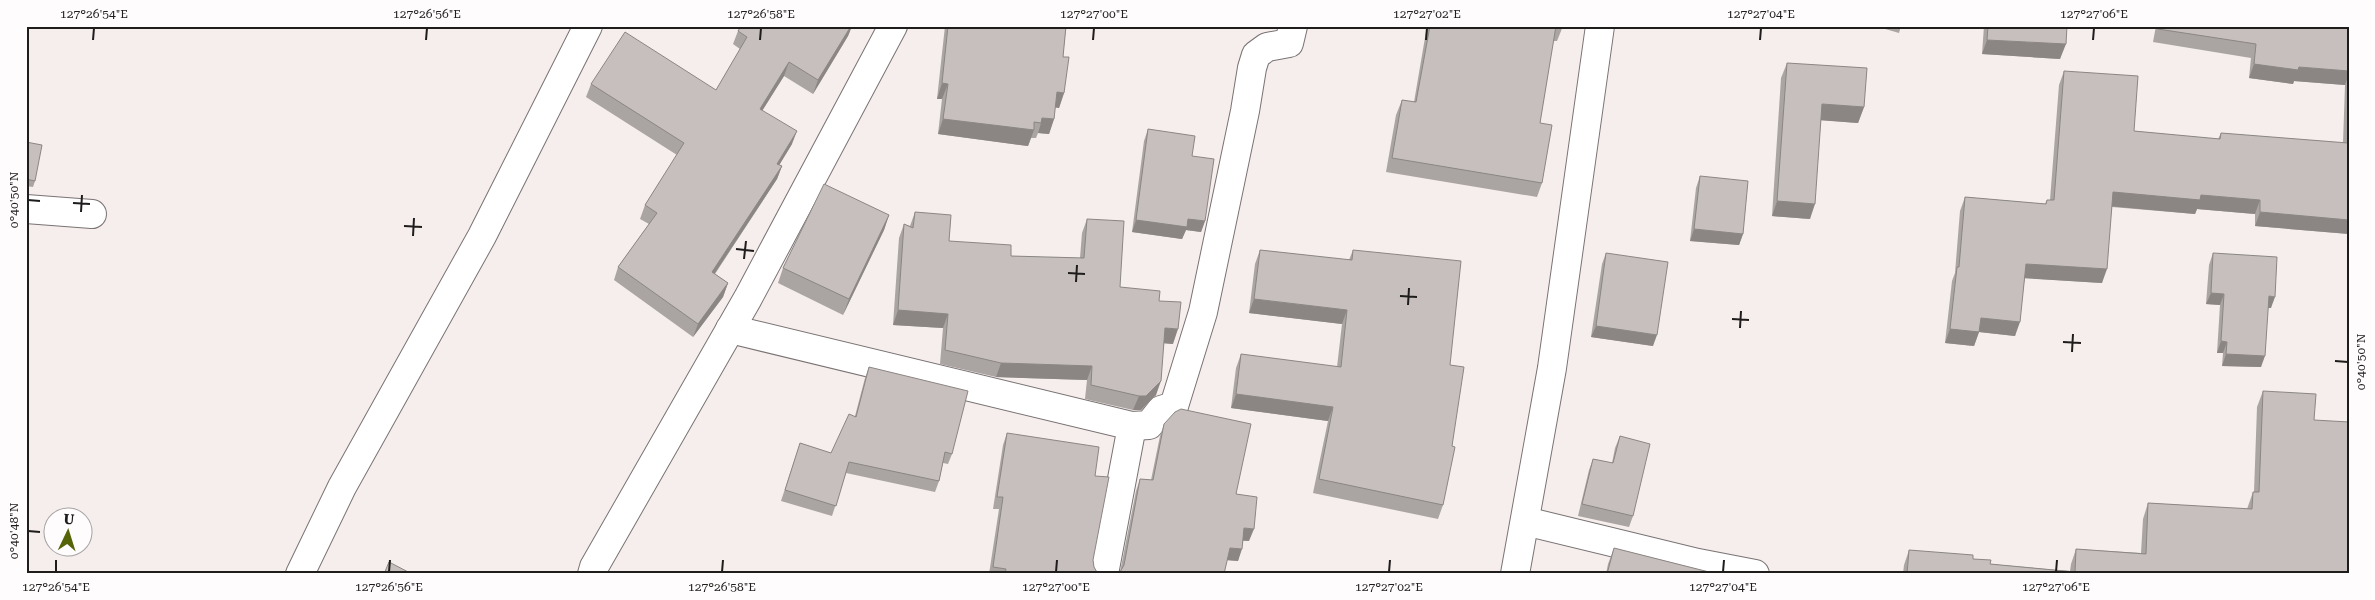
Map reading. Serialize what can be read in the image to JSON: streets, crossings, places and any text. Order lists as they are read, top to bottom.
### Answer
{
  "north": "top",
  "coordinates": [
    "127°26'54\"E",
    "127°26'56\"E",
    "127°26'58\"E",
    "127°27'00\"E",
    "127°27'02\"E",
    "127°27'04\"E",
    "127°27'06\"E",
    "0°40'50\"N",
    "0°40'48\"N"
  ]
}
